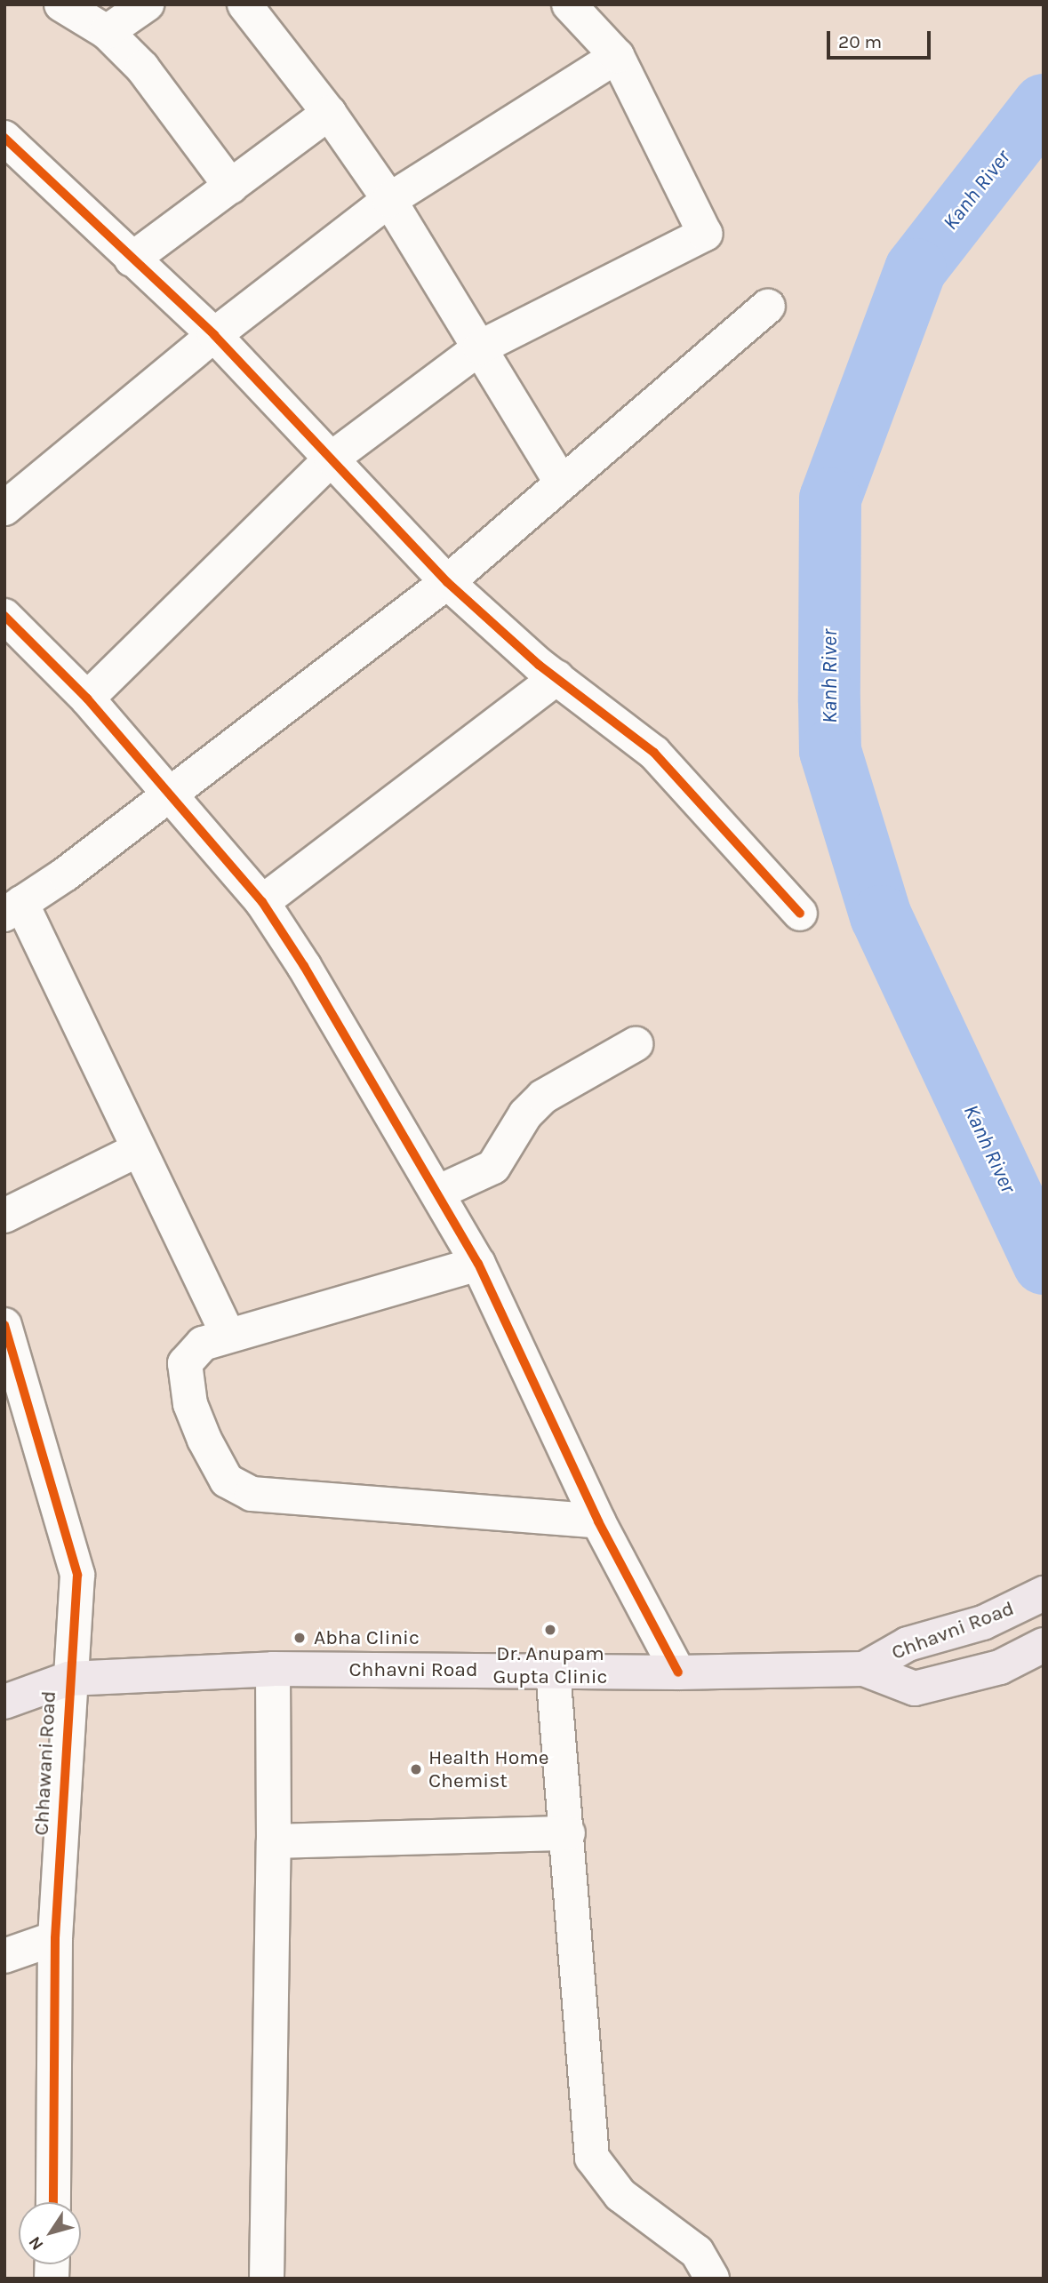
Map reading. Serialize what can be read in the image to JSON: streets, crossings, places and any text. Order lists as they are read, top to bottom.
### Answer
{
  "streets": {
    "main road": ["Chhavni Road"],
    "street": ["Chhawani Road"]
  },
  "crossings": [
    ["Chhavni Road", "Chhawani Road"]
  ],
  "water": ["Kanh River"],
  "places": ["Dr. Anupam Gupta Clinic", "Abha Clinic", "Health Home Chemist"],
  "scale_bar": "20 m",
  "north": "bottom left"
}
